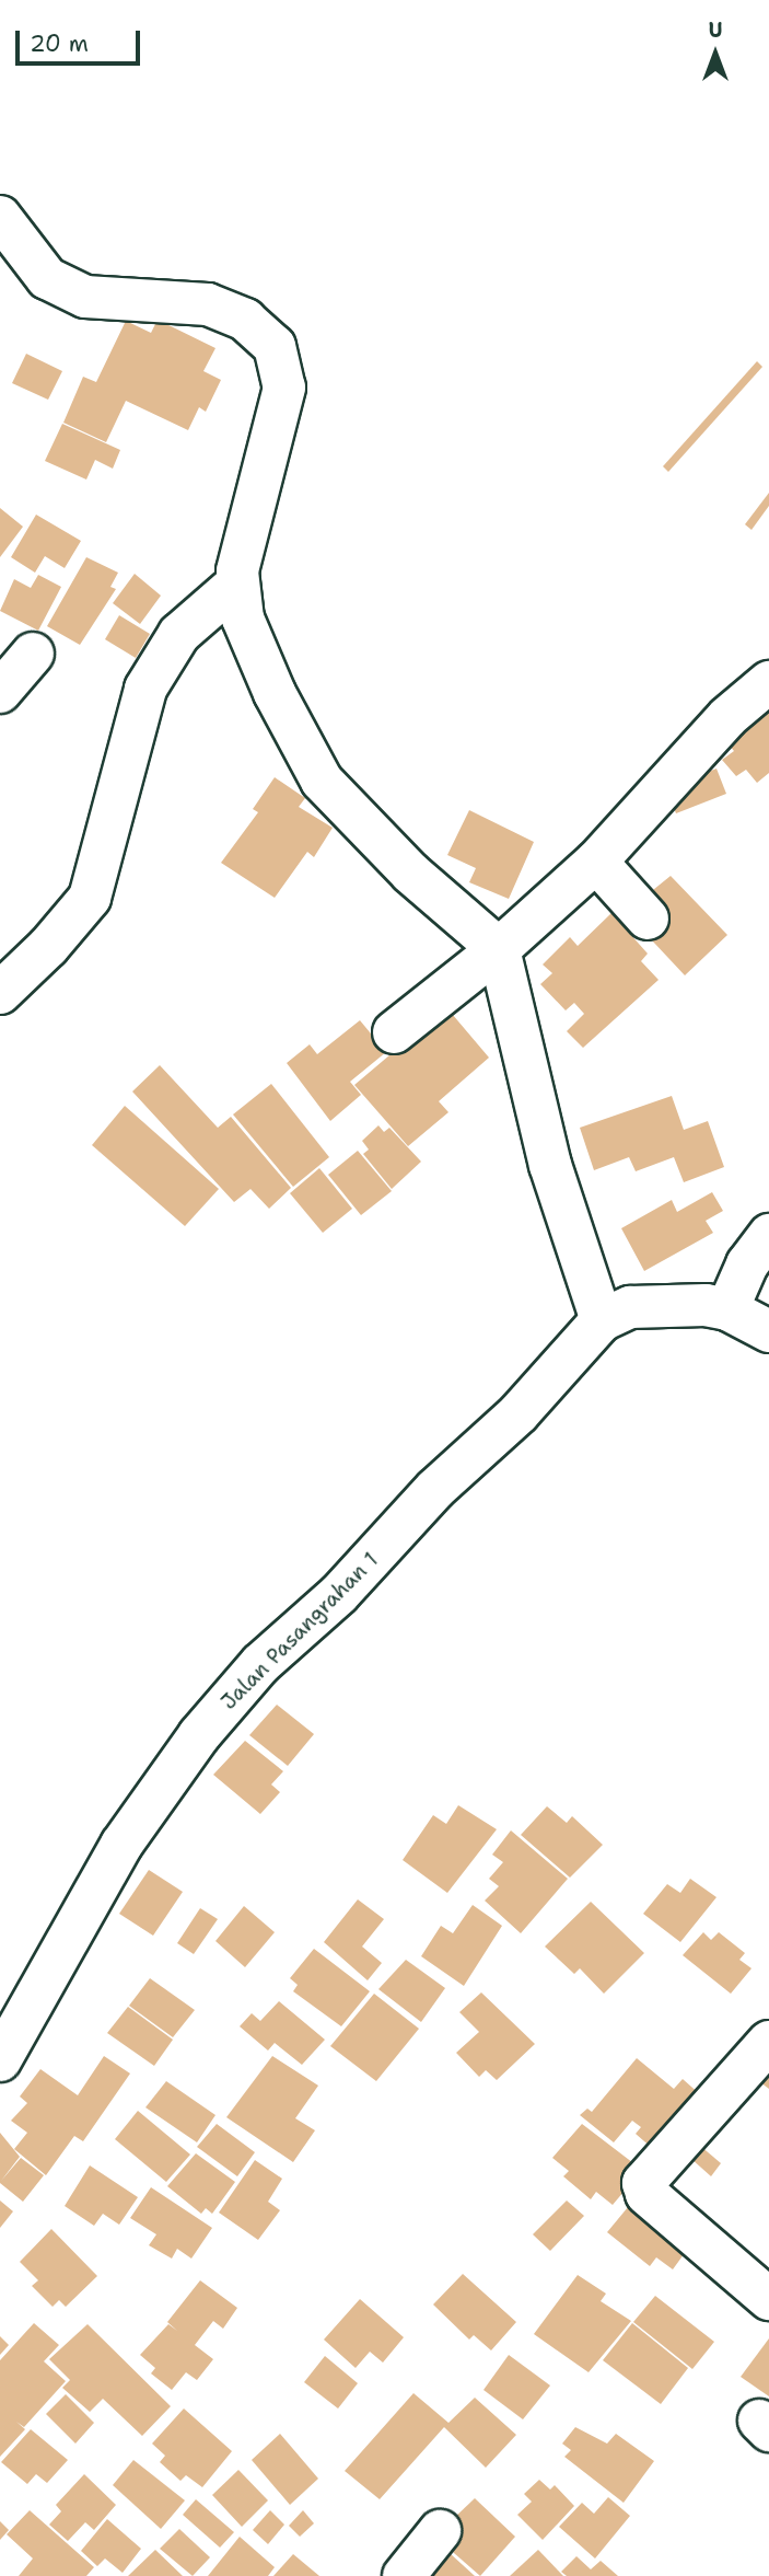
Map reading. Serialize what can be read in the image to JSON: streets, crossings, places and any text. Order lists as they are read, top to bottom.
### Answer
{
  "streets": {
    "street": ["Jalan Pasangrahan 1"]
  },
  "scale_bar": "20 m",
  "north": "top"
}
